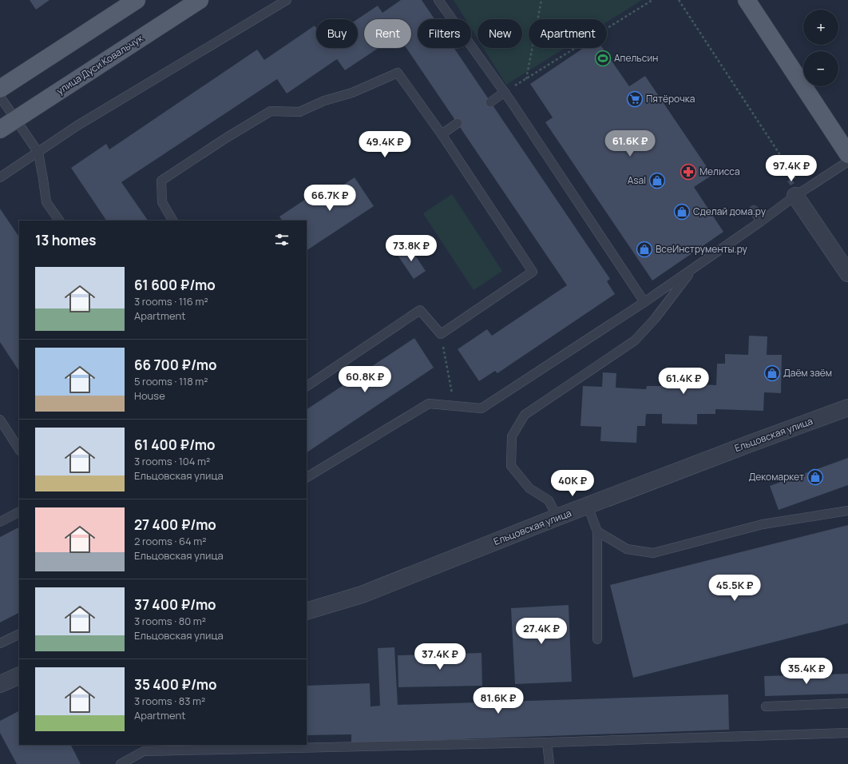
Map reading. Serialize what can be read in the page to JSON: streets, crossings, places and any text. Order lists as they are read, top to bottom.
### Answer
{
  "streets": {
    "main road": ["улица Дуси Ковальчук"],
    "street": ["Ельцовская улица"]
  },
  "places": {
    "sports": ["Апельсин"],
    "supermarket": ["Пятёрочка"],
    "pharmacy": ["Мелисса"],
    "shop": [
      "Asal",
      "Сделай дома.ру",
      "ВсеИнструменты.ру",
      "Даём заём",
      "Декомаркет"
    ]
  },
  "page": {
    "map_buttons": ["+", "−"],
    "chip": [
      "Buy",
      "Rent",
      "Filters",
      "New",
      "Apartment"
    ],
    "price": [
      "61.6K ₽",
      "49.4K ₽",
      "97.4K ₽",
      "66.7K ₽",
      "73.8K ₽",
      "60.8K ₽",
      "61.4K ₽",
      "40K ₽",
      "45.5K ₽",
      "27.4K ₽",
      "37.4K ₽",
      "35.4K ₽",
      "81.6K ₽"
    ],
    "heading": "13 homes",
    "list": [
      {
        "name": "61 600 ₽/mo",
        "note": "3 rooms · 116 m² · Apartment"
      },
      {
        "name": "66 700 ₽/mo",
        "note": "5 rooms · 118 m² · House"
      },
      {
        "name": "61 400 ₽/mo",
        "note": "3 rooms · 104 m² · Ельцовская улица"
      },
      {
        "name": "27 400 ₽/mo",
        "note": "2 rooms · 64 m² · Ельцовская улица"
      },
      {
        "name": "37 400 ₽/mo",
        "note": "3 rooms · 80 m² · Ельцовская улица"
      },
      {
        "name": "35 400 ₽/mo",
        "note": "3 rooms · 83 m² · Apartment"
      }
    ]
  }
}
